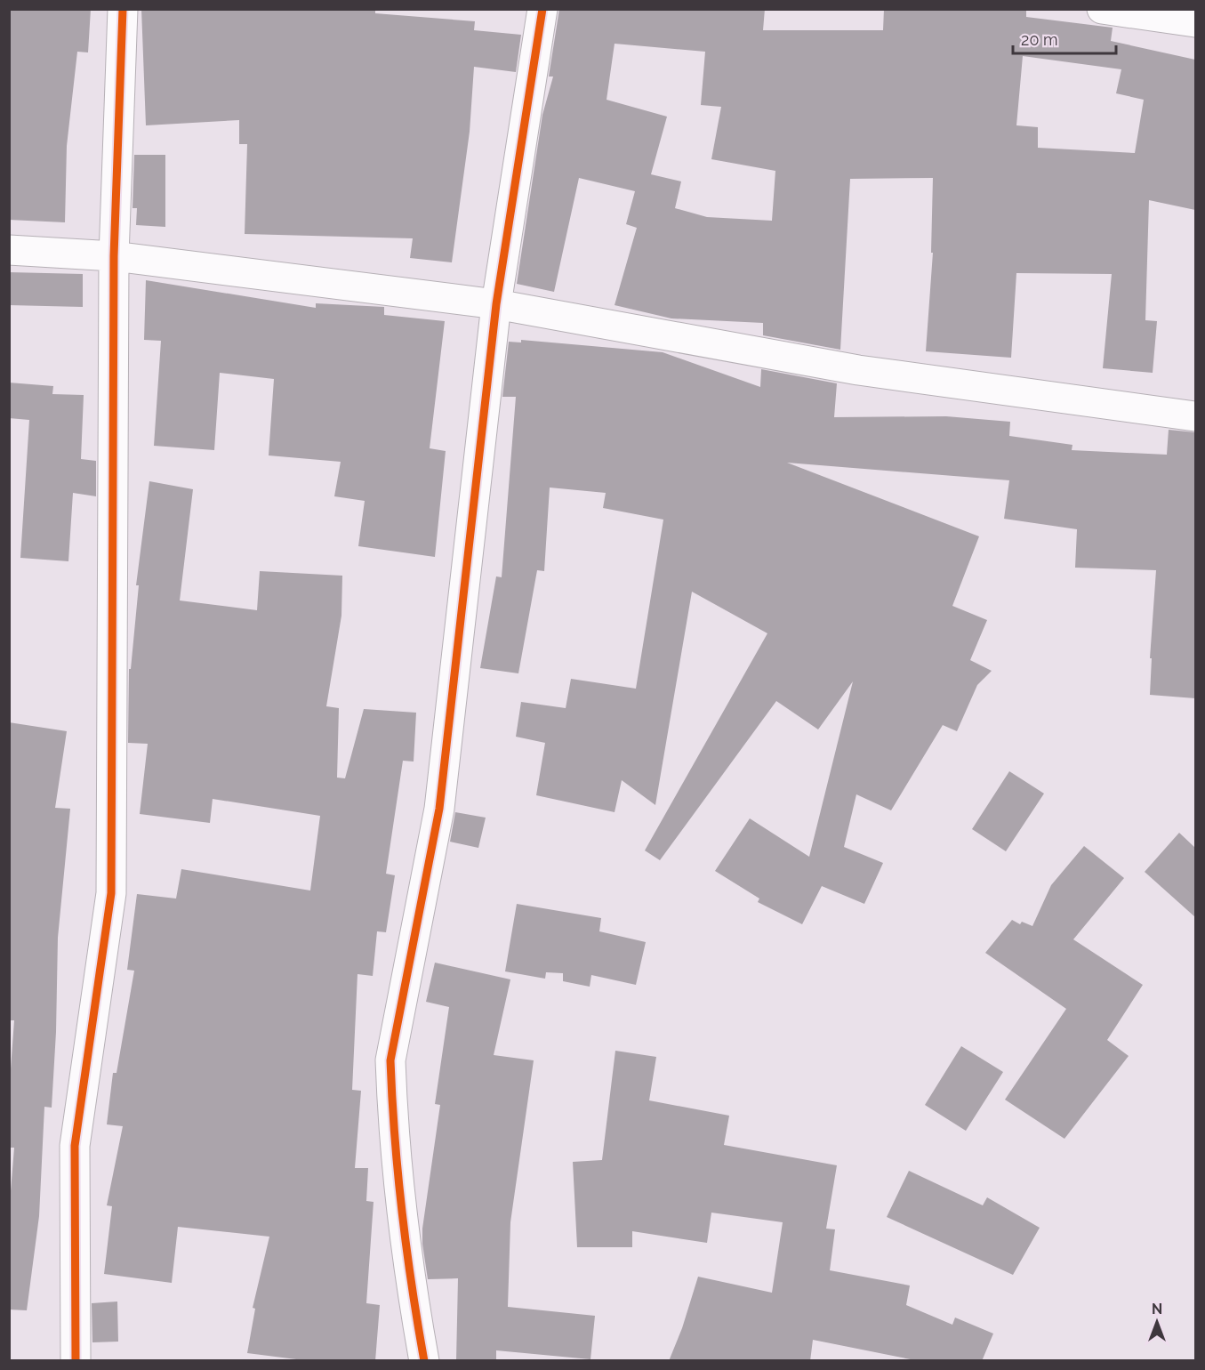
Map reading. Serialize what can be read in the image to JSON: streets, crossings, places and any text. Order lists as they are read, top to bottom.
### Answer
{
  "scale_bar": "20 m",
  "north": "top"
}
